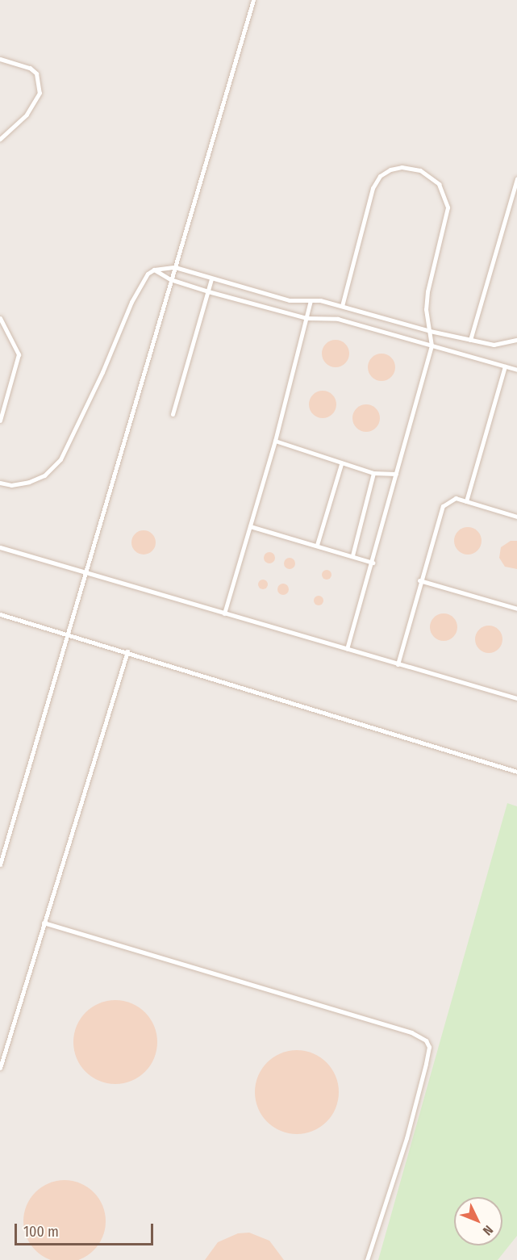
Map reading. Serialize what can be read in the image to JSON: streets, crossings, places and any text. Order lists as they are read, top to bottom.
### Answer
{
  "scale_bar": "100 m",
  "north": "bottom right"
}
